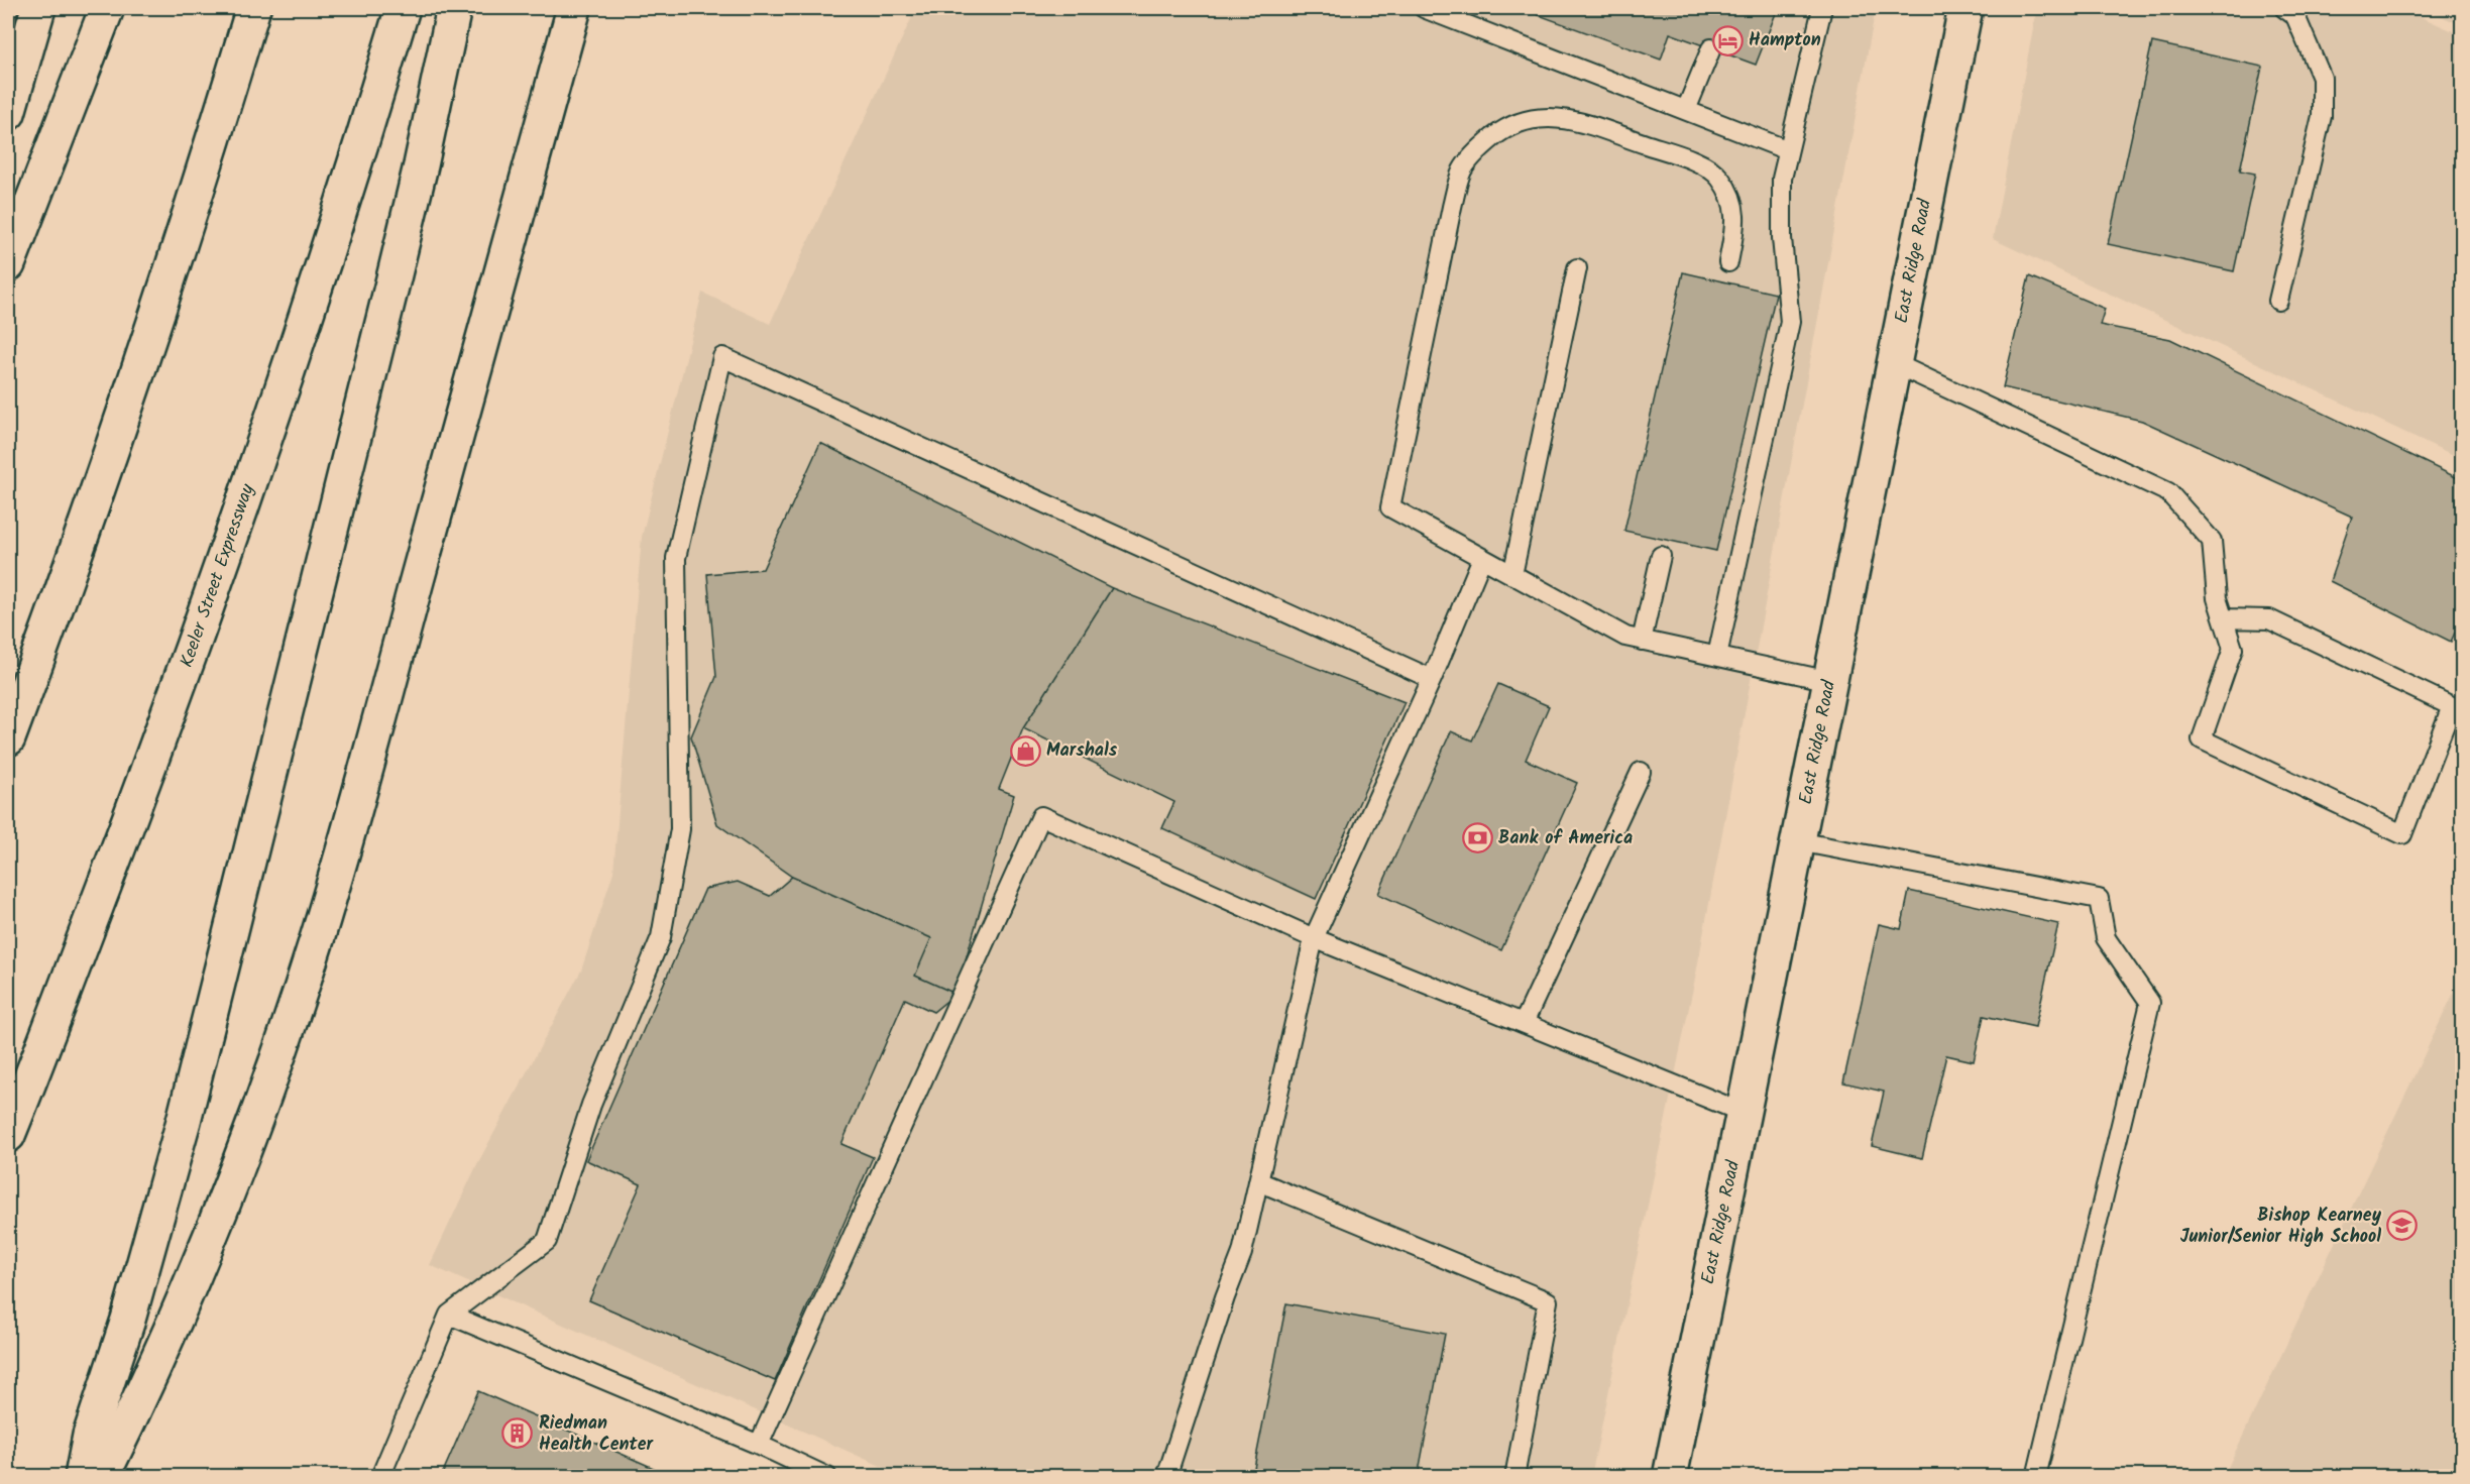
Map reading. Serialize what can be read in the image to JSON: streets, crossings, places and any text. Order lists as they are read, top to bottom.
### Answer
{
  "streets": {
    "main road": ["East Ridge Road", "Keeler Street Expressway"]
  },
  "places": {
    "hotel": ["Hampton"],
    "shop": ["Marshals"],
    "bank": ["Bank of America"],
    "school or university": ["Bishop Kearney Junior/Senior High School"],
    "building": ["Riedman Health Center"]
  }
}
